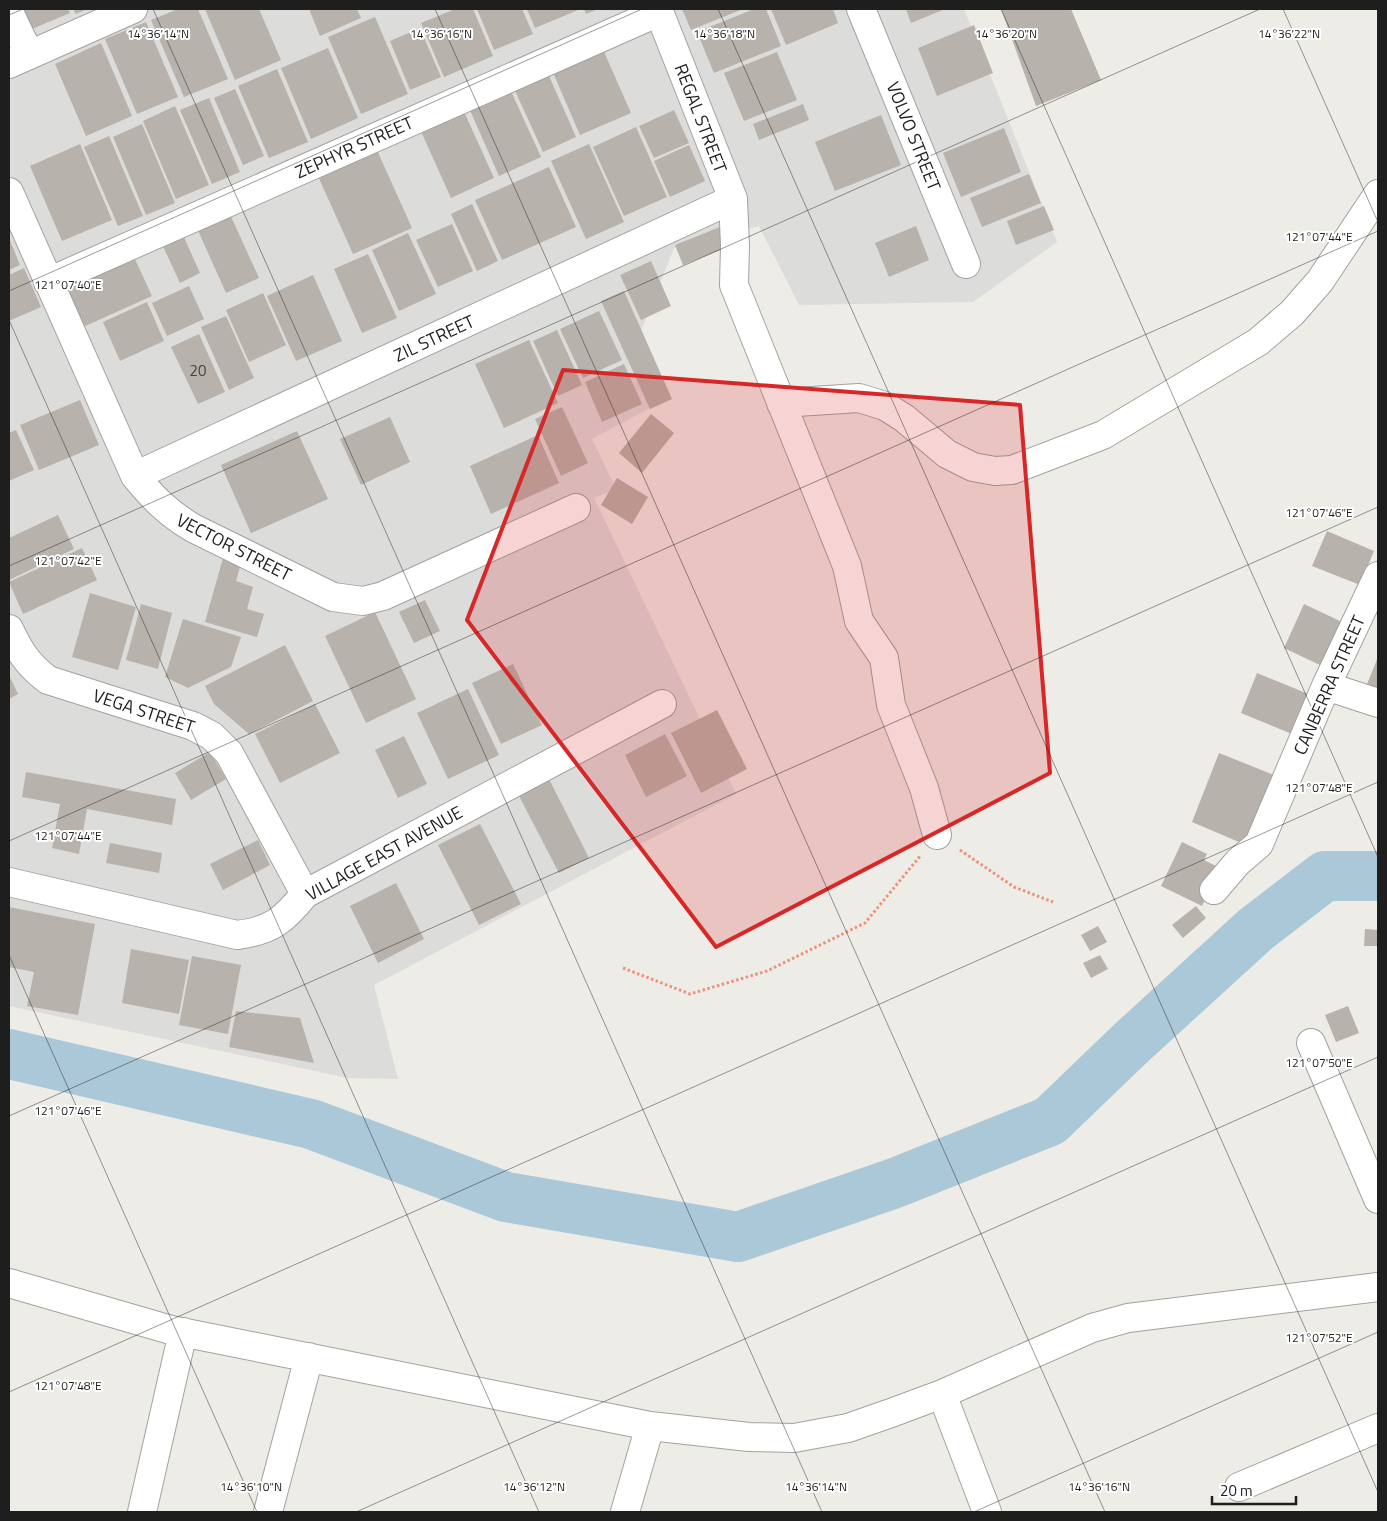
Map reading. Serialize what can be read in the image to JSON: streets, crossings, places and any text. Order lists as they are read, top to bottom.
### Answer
{
  "streets": {
    "street": [
      "REGAL STREET",
      "VOLVO STREET",
      "ZEPHYR STREET",
      "ZIL STREET",
      "VECTOR STREET",
      "CANBERRA STREET",
      "VEGA STREET",
      "VILLAGE EAST AVENUE"
    ]
  },
  "crossings": [
    ["REGAL STREET", "ZEPHYR STREET"],
    ["REGAL STREET", "ZIL STREET"],
    ["ZEPHYR STREET", "VECTOR STREET"],
    ["ZIL STREET", "VECTOR STREET"],
    ["VEGA STREET", "VILLAGE EAST AVENUE"]
  ],
  "house_numbers": ["20"],
  "scale_bar": "20 m",
  "coordinates": [
    "14°36'14\"N",
    "14°36'18\"N",
    "14°36'20\"N",
    "14°36'22\"N",
    "14°36'16\"N",
    "121°07'44\"E",
    "121°07'40\"E",
    "121°07'46\"E",
    "121°07'42\"E",
    "121°07'48\"E",
    "121°07'50\"E",
    "121°07'52\"E",
    "14°36'10\"N",
    "14°36'12\"N"
  ]
}
